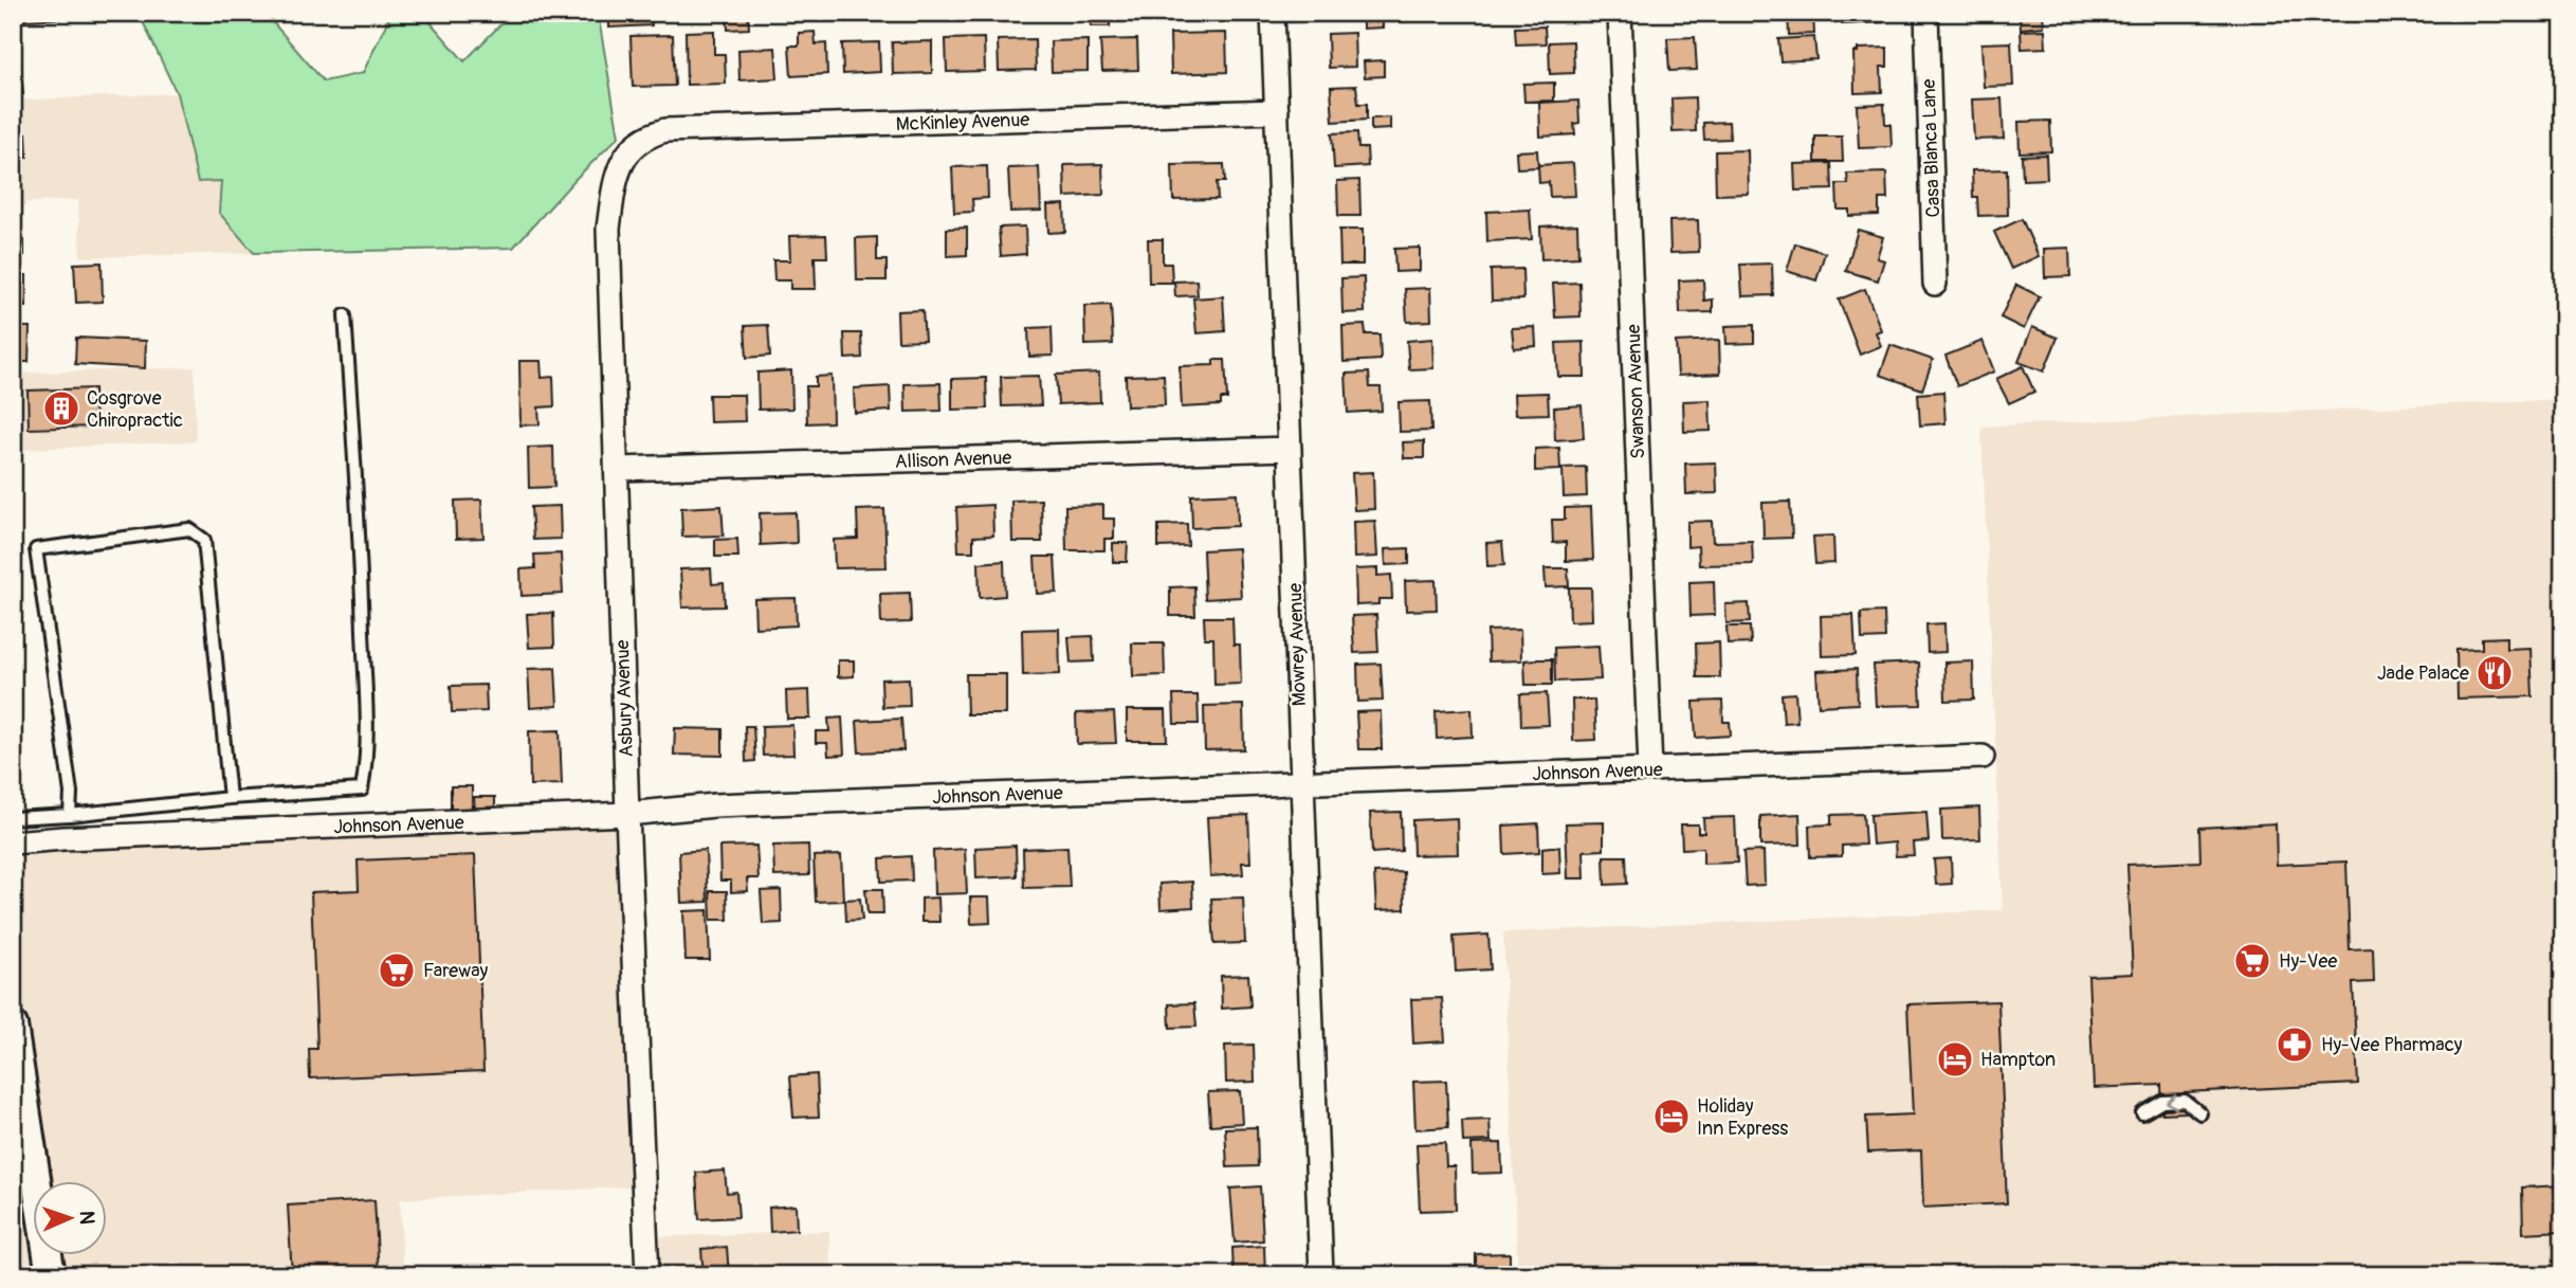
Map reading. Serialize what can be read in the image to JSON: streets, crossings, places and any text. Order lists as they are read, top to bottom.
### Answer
{
  "streets": {
    "street": [
      "McKinley Avenue",
      "Casa Blanca Lane",
      "Swanson Avenue",
      "Allison Avenue",
      "Mowrey Avenue",
      "Asbury Avenue",
      "Johnson Avenue"
    ]
  },
  "crossings": [
    ["McKinley Avenue", "Mowrey Avenue"],
    ["McKinley Avenue", "Asbury Avenue"],
    ["Swanson Avenue", "Johnson Avenue"],
    ["Allison Avenue", "Mowrey Avenue"],
    ["Allison Avenue", "Asbury Avenue"],
    ["Mowrey Avenue", "Johnson Avenue"],
    ["Asbury Avenue", "Johnson Avenue"]
  ],
  "places": {
    "building": ["Cosgrove Chiropractic"],
    "restaurant": ["Jade Palace"],
    "supermarket": ["Hy-Vee", "Fareway"],
    "pharmacy": ["Hy-Vee Pharmacy"],
    "hotel": ["Hampton", "Holiday Inn Express"]
  },
  "north": "right"
}
